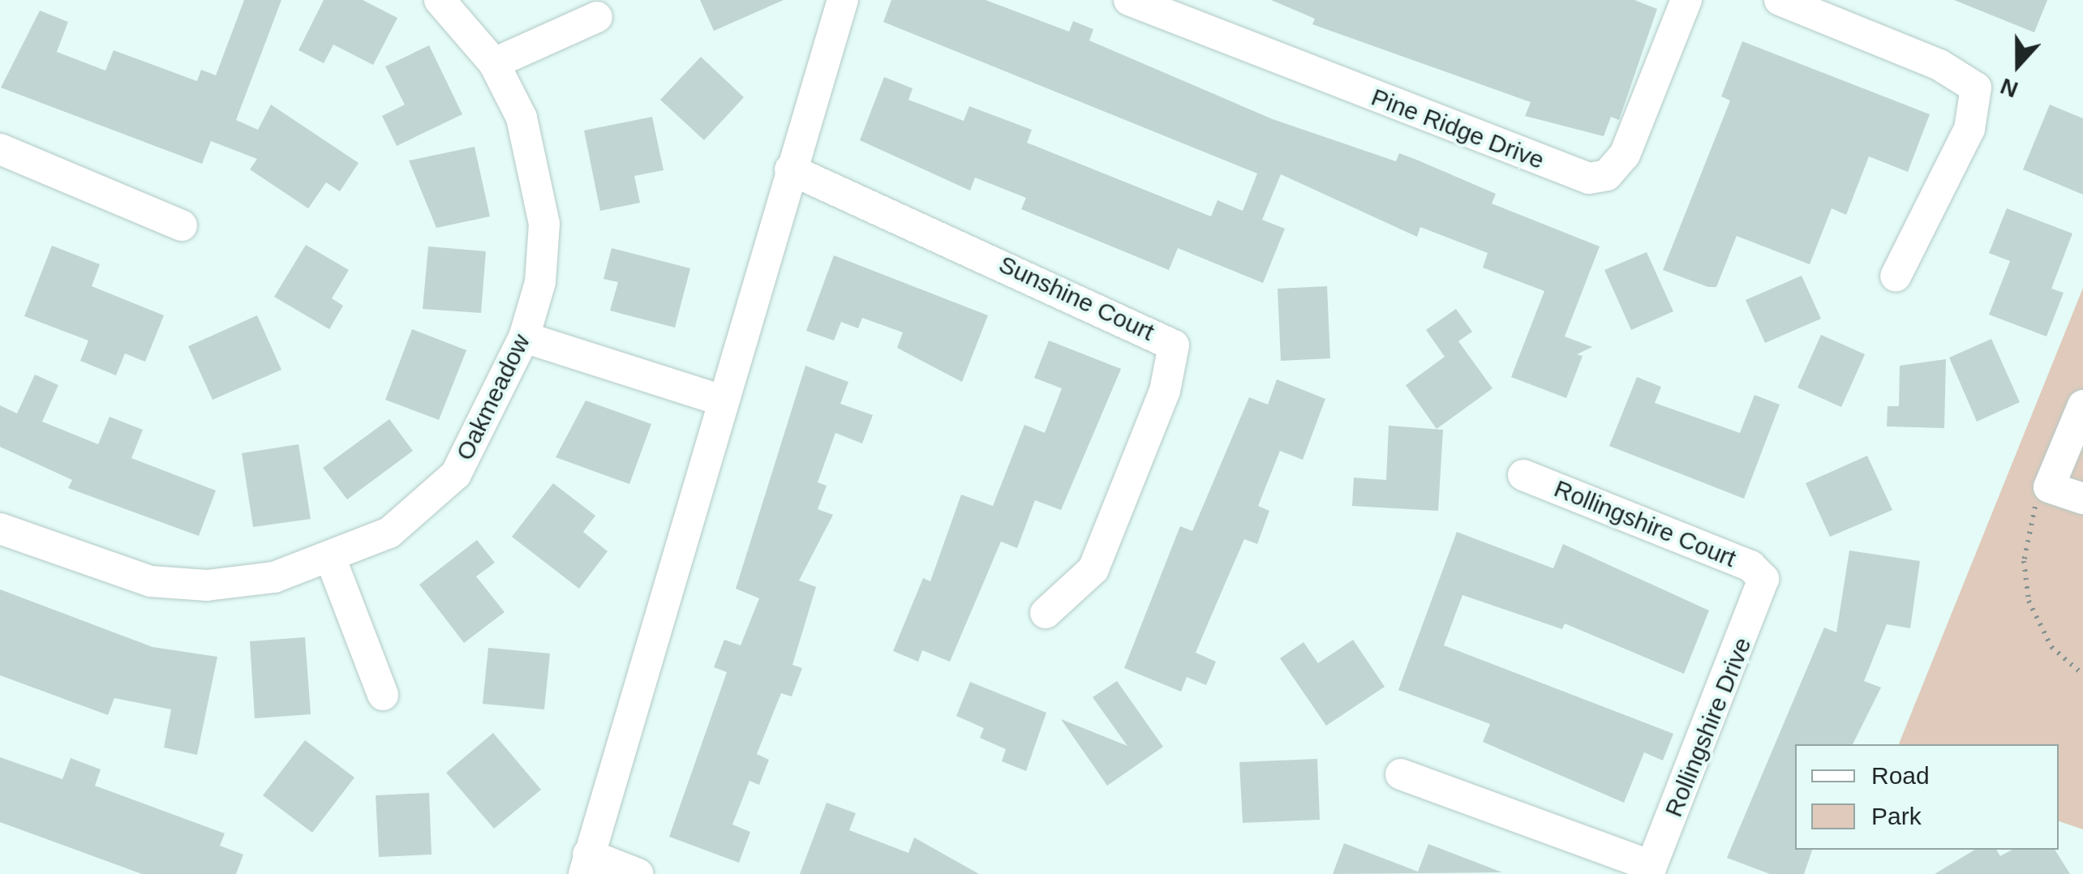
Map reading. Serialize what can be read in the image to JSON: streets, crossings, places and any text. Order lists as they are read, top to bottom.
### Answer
{
  "streets": {
    "street": [
      "Pine Ridge Drive",
      "Sunshine Court",
      "Oakmeadow",
      "Rollingshire Court",
      "Rollingshire Drive"
    ]
  },
  "crossings": [
    ["Rollingshire Court", "Rollingshire Drive"]
  ],
  "legend": ["Road", "Park"],
  "north": "bottom"
}
